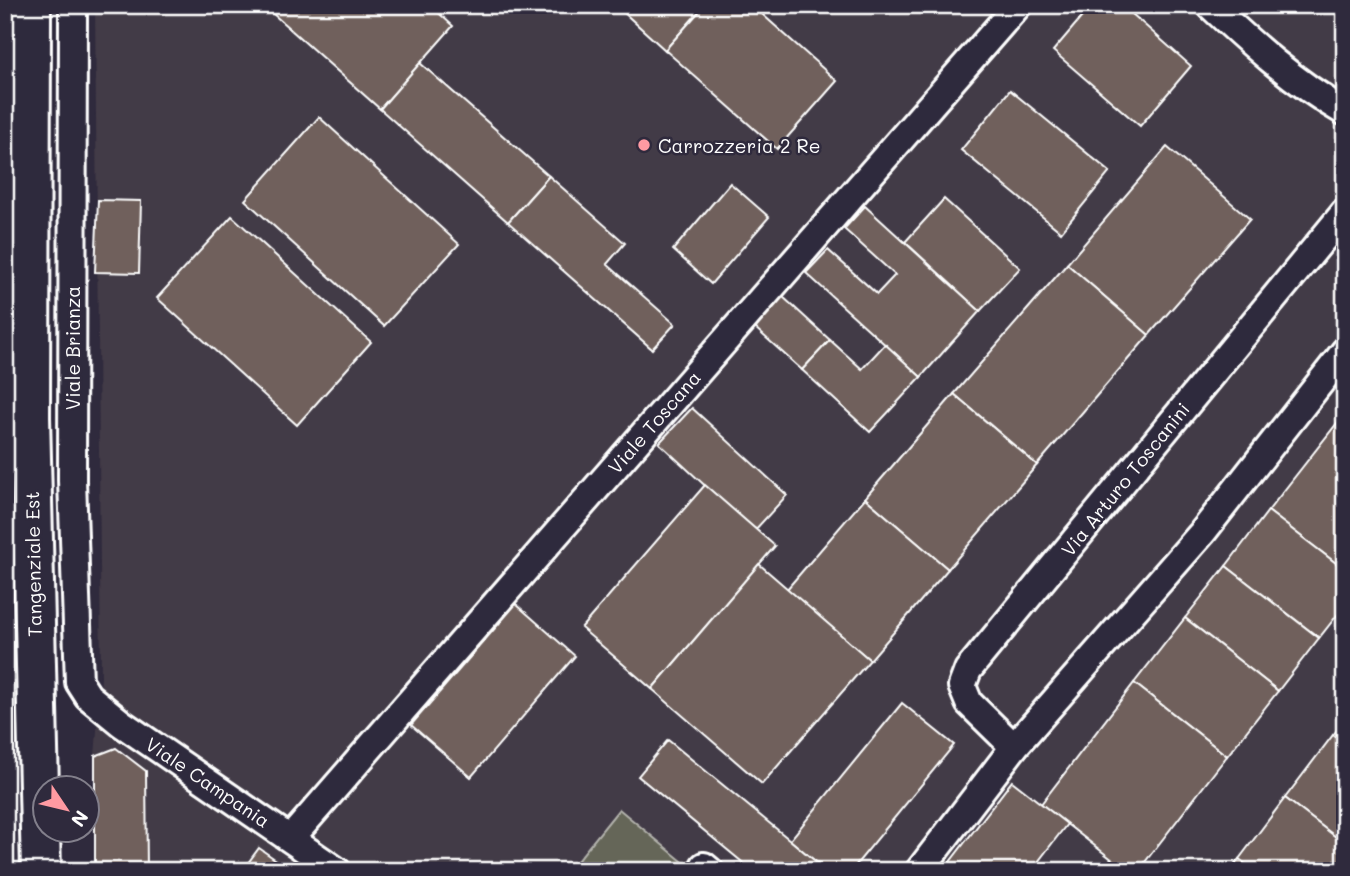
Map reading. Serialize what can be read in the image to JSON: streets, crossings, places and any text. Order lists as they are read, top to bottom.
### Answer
{
  "streets": {
    "highway": ["Tangenziale Est"],
    "street": [
      "Viale Brianza",
      "Viale Toscana",
      "Via Arturo Toscanini",
      "Viale Campania"
    ]
  },
  "crossings": [
    ["Viale Brianza", "Viale Campania"],
    ["Viale Toscana", "Viale Campania"]
  ],
  "places": ["Carrozzeria 2 Re"],
  "north": "bottom right"
}
